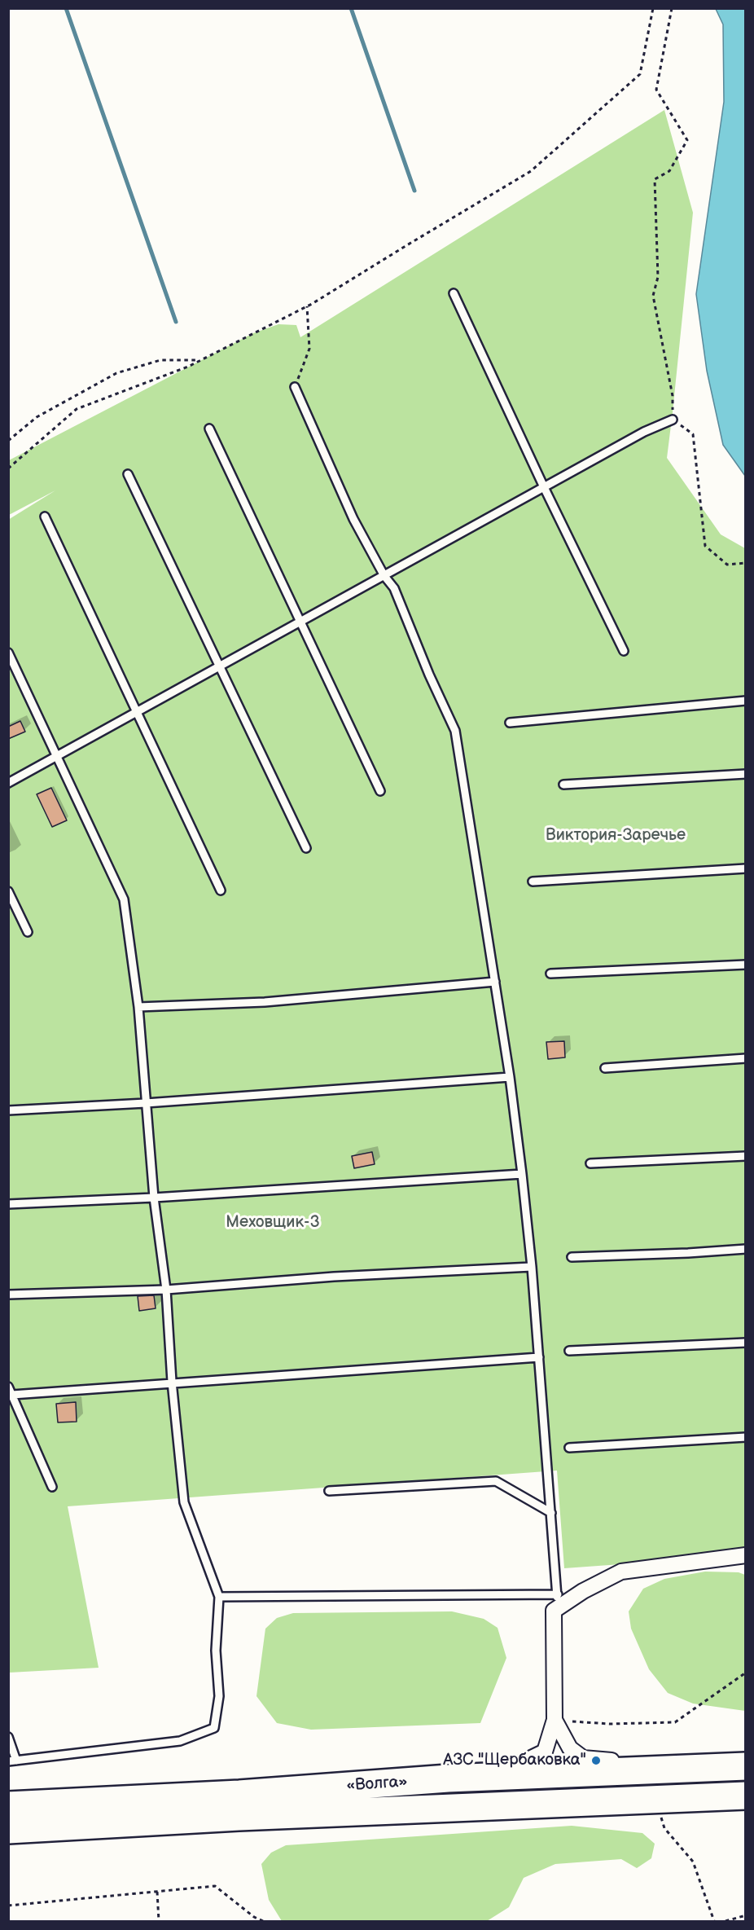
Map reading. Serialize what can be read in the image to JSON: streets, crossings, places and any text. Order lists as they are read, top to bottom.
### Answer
{
  "streets": {
    "highway": ["«Волга»"]
  },
  "parks": ["Виктория-Заречье", "Меховщик-3"],
  "places": ["АЗС \"Щербаковка\""]
}
